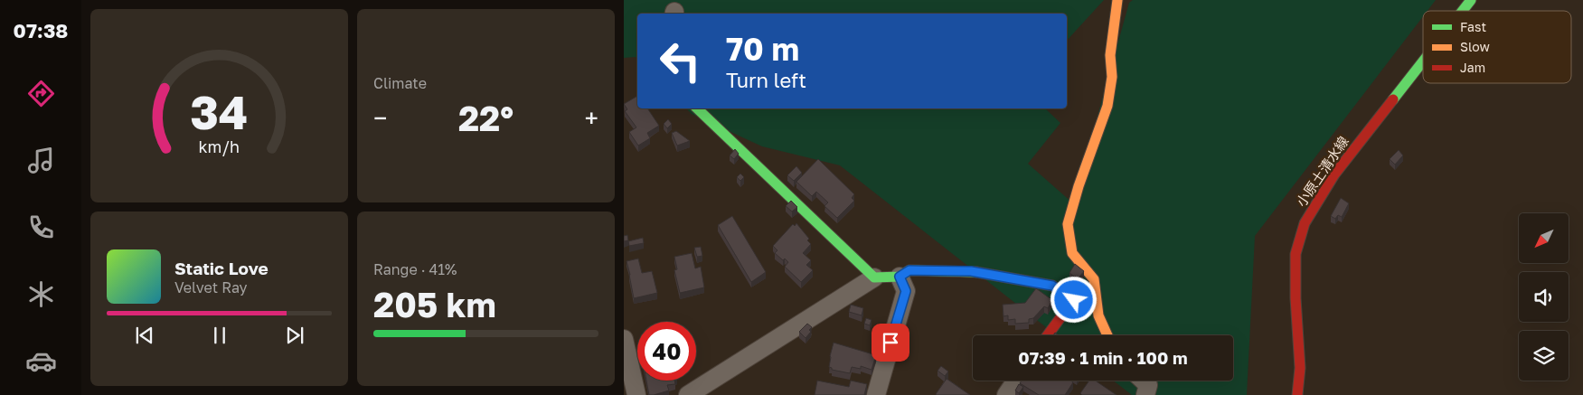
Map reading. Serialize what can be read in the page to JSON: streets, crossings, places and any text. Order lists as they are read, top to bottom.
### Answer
{
  "streets": {
    "street": ["小原土清水線"]
  },
  "legend": ["Fast", "Slow", "Jam"],
  "north": "bottom left",
  "page": {
    "tabs": "07:38",
    "tile": [
      "Climate",
      ["Range · 41%", "205 km"]
    ],
    "turn": ["70 m", "Turn left"],
    "heat": ["−", "22°", "+"],
    "song": ["Static Love", "Velvet Ray"],
    "limit": "40",
    "trip": "07:39 · 1 min · 100 m",
    "gauge": ["34", "km/h"]
  }
}
